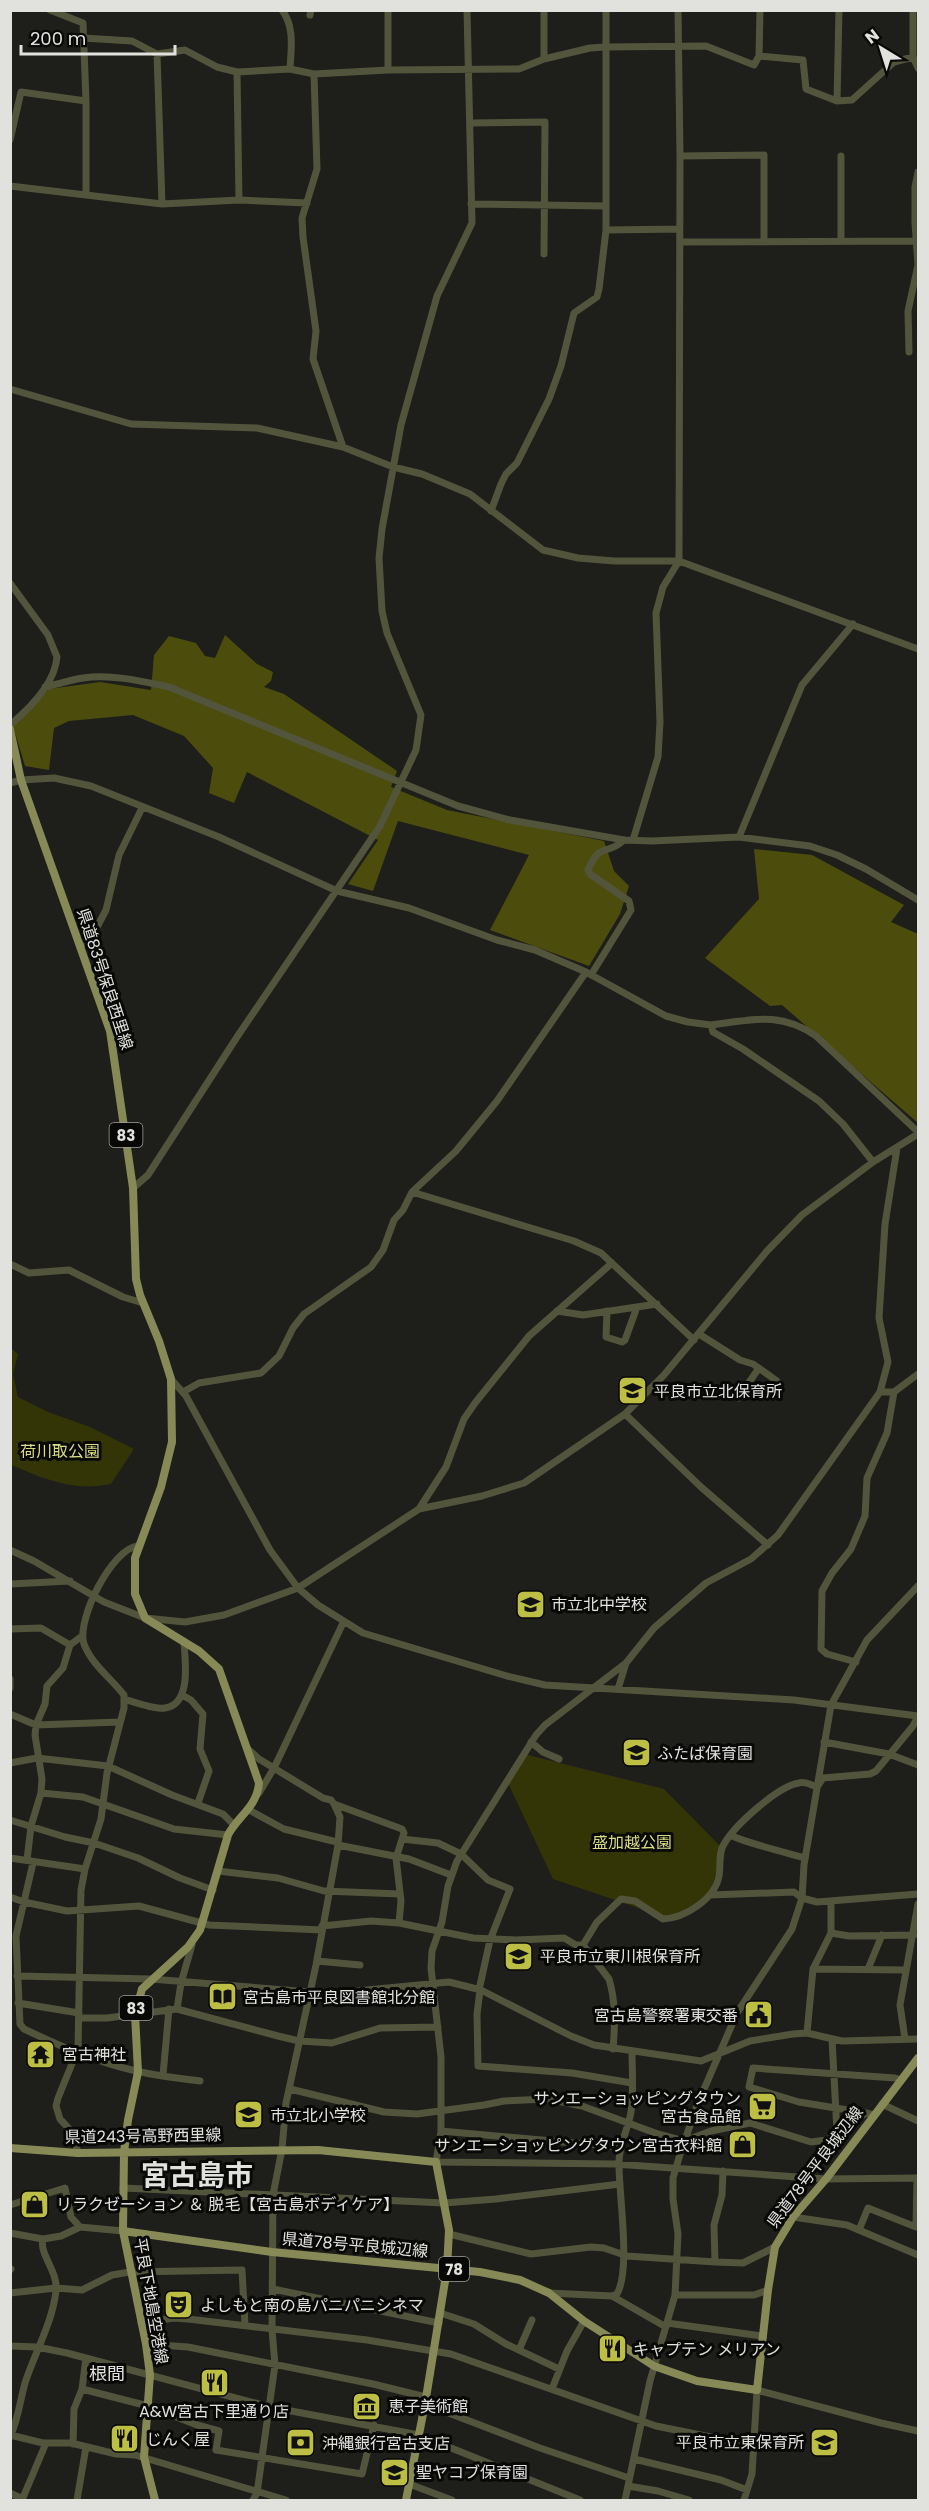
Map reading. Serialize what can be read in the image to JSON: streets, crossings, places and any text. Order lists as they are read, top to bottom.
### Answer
{
  "streets": {
    "main road": [
      "県道83号保良西里線",
      "83",
      "県道243号高野西里線",
      "県道78号平良城辺線",
      "78",
      "平良下地島空港線"
    ]
  },
  "crossings": [
    ["83", "県道243号高野西里線"],
    ["県道78号平良城辺線", "平良下地島空港線"]
  ],
  "districts": ["宮古島市", "根間"],
  "parks": ["荷川取公園", "盛加越公園"],
  "places": {
    "school or university": [
      "平良市立北保育所",
      "市立北中学校",
      "ふたば保育園",
      "平良市立東川根保育所",
      "市立北小学校",
      "平良市立東保育所",
      "聖ヤコブ保育園"
    ],
    "library": ["宮古島市平良図書館北分館"],
    "public building": ["宮古島警察署東交番"],
    "temple": ["宮古神社"],
    "supermarket": ["サンエーショッピングタウン 宮古食品館"],
    "shop": ["サンエーショッピングタウン宮古衣料館", "リラクゼーション ＆ 脱毛【宮古島ボディケア】"],
    "theatre": ["よしもと南の島パニパニシネマ"],
    "restaurant": ["キャプテン メリアン", "A&W宮古下里通り店", "じんく屋"],
    "museum": ["恵子美術館"],
    "bank": ["沖縄銀行宮古支店"]
  },
  "scale_bar": "200 m",
  "north": "top left"
}
